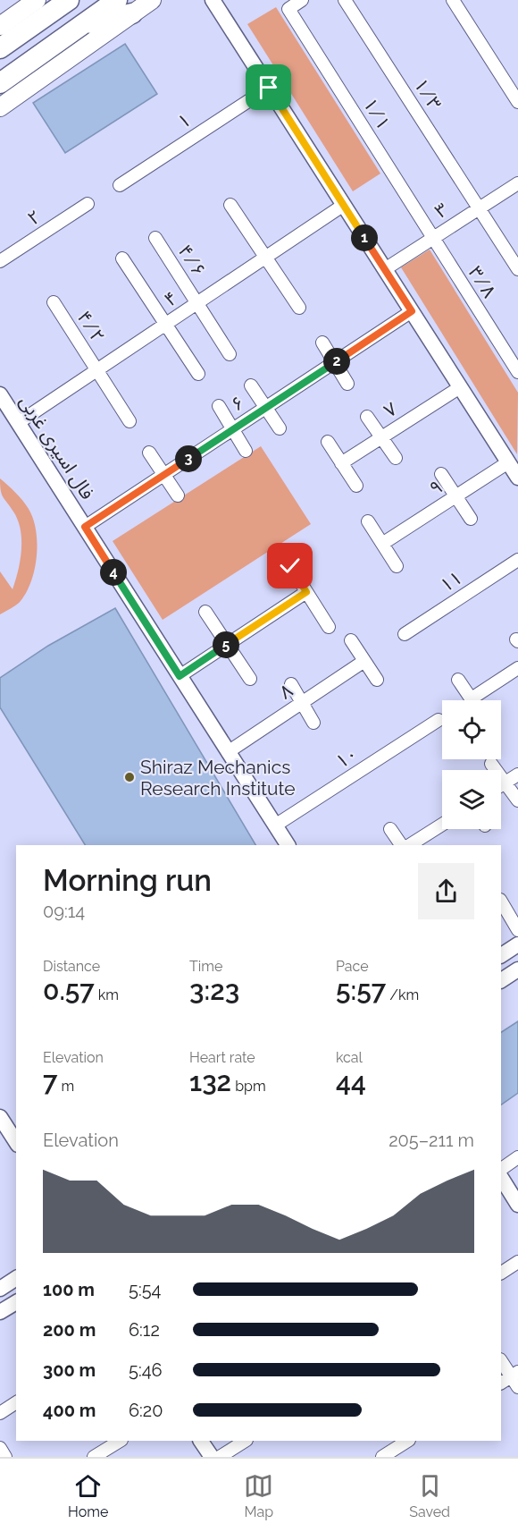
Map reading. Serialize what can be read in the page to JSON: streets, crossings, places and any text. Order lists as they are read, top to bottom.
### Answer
{
  "streets": {
    "street": [
      "۱/۳",
      "۱/۱",
      "۱",
      "۳",
      "۲",
      "۴/۶",
      "۳/۸",
      "۴",
      "۴/۲",
      "۶",
      "۷",
      "فال اسیری غربی",
      "۹",
      "۱۱",
      "۸",
      "۱۰"
    ]
  },
  "crossings": [
    ["۱/۳", "۳"],
    ["۱/۱", "۳"],
    ["۱/۱", "۳/۸"],
    ["۳", "۳/۸"],
    ["۴/۶", "۴"],
    ["۴", "۴/۲"],
    ["۴", "فال اسیری غربی"],
    ["۶", "فال اسیری غربی"],
    ["فال اسیری غربی", "۸"],
    ["فال اسیری غربی", "۱۰"]
  ],
  "places": ["Shiraz Mechanics Research Institute"],
  "page": {
    "pins": [
      "1",
      "2",
      "3",
      "4",
      "5"
    ],
    "heading": ["Morning run", "09:14"],
    "stats": [
      ["Distance", "0.57 km"],
      ["Time", "3:23"],
      ["Pace", "5:57 /km"],
      ["Elevation", "7 m"],
      ["Heart rate", "132 bpm"],
      ["kcal", "44"]
    ],
    "chart": ["Elevation", "205–211 m"],
    "list": [
      {
        "name": "100 m",
        "note": "5:54"
      },
      {
        "name": "200 m",
        "note": "6:12"
      },
      {
        "name": "300 m",
        "note": "5:46"
      },
      {
        "name": "400 m",
        "note": "6:20"
      }
    ],
    "tabs": ["Home", "Map", "Saved"]
  }
}
